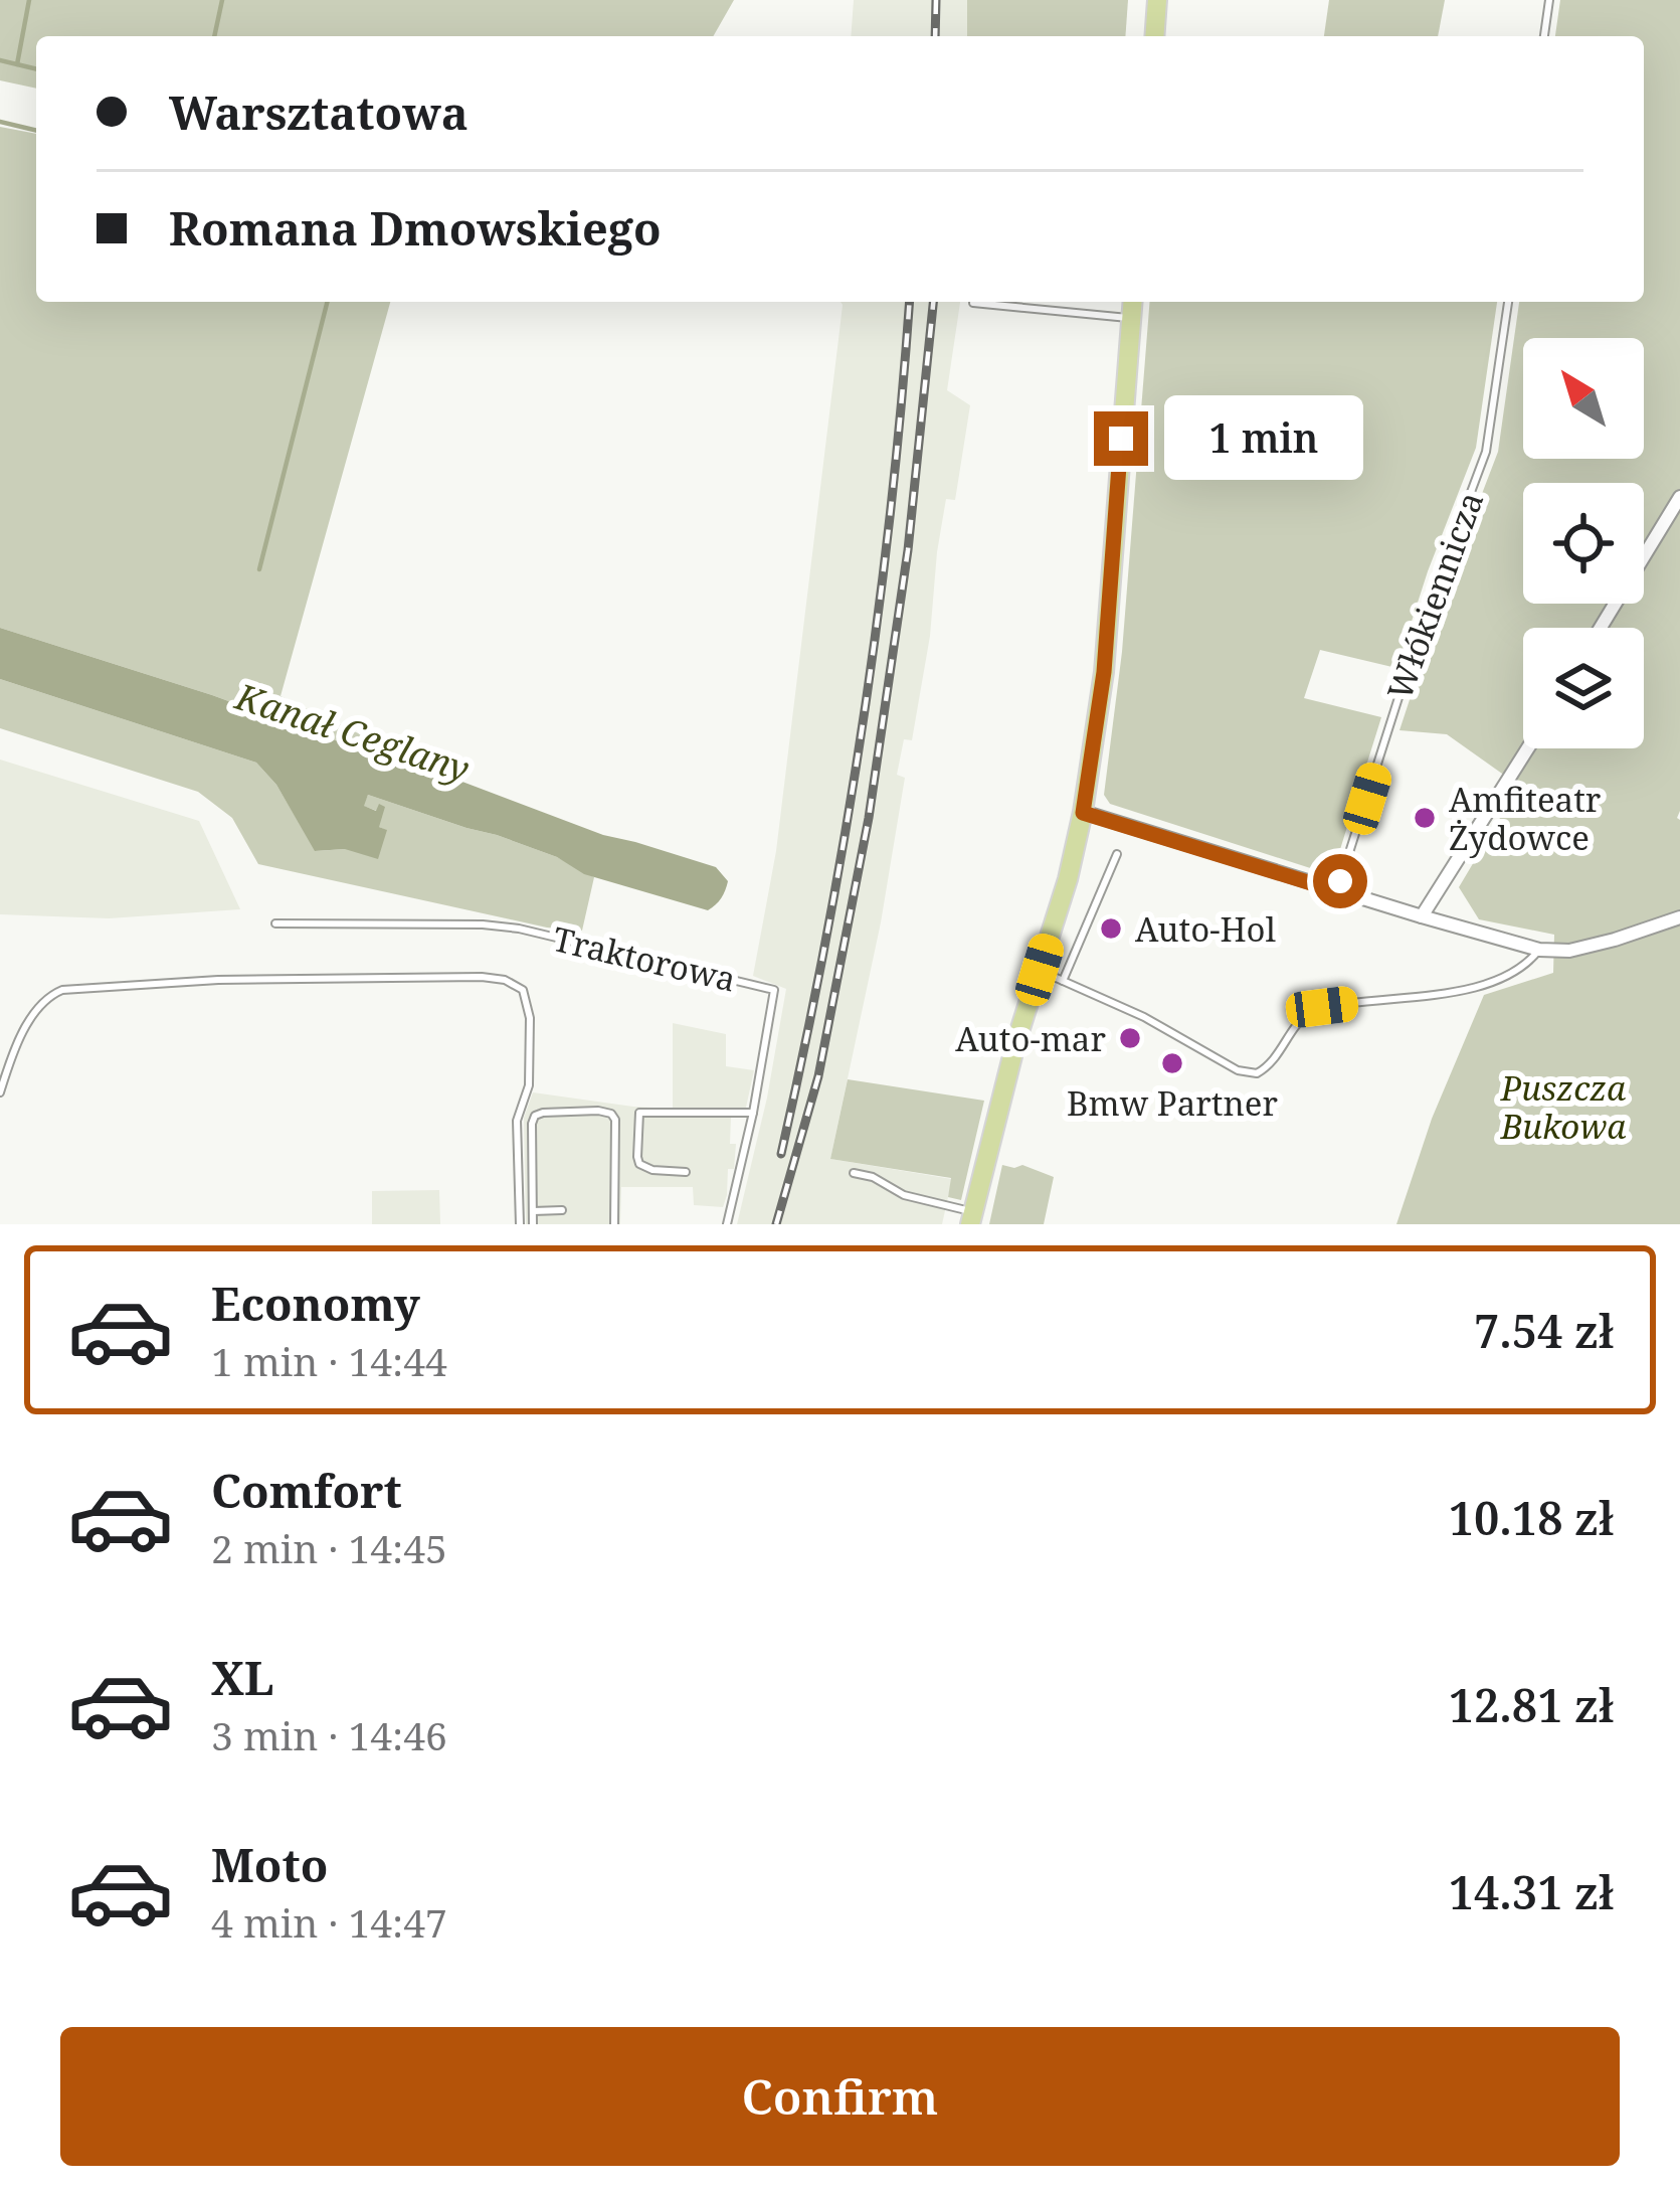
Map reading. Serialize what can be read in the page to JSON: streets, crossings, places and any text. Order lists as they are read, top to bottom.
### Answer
{
  "streets": {
    "lane": ["Włókiennicza", "Traktorowa"]
  },
  "water": ["Kanał Ceglany"],
  "parks": ["Puszcza Bukowa"],
  "places": [
    "Amfiteatr Żydowce",
    "Auto-Hol",
    "Auto-mar",
    "Bmw Partner"
  ],
  "north": "top left",
  "page": {
    "banner": ["Warsztatowa", "Romana Dmowskiego"],
    "bubble": "1 min",
    "list": [
      {
        "name": "Economy",
        "note": "1 min · 14:44",
        "value": "7.54 zł"
      },
      {
        "name": "Comfort",
        "note": "2 min · 14:45",
        "value": "10.18 zł"
      },
      {
        "name": "XL",
        "note": "3 min · 14:46",
        "value": "12.81 zł"
      },
      {
        "name": "Moto",
        "note": "4 min · 14:47",
        "value": "14.31 zł"
      }
    ],
    "buttons": "Confirm"
  }
}
